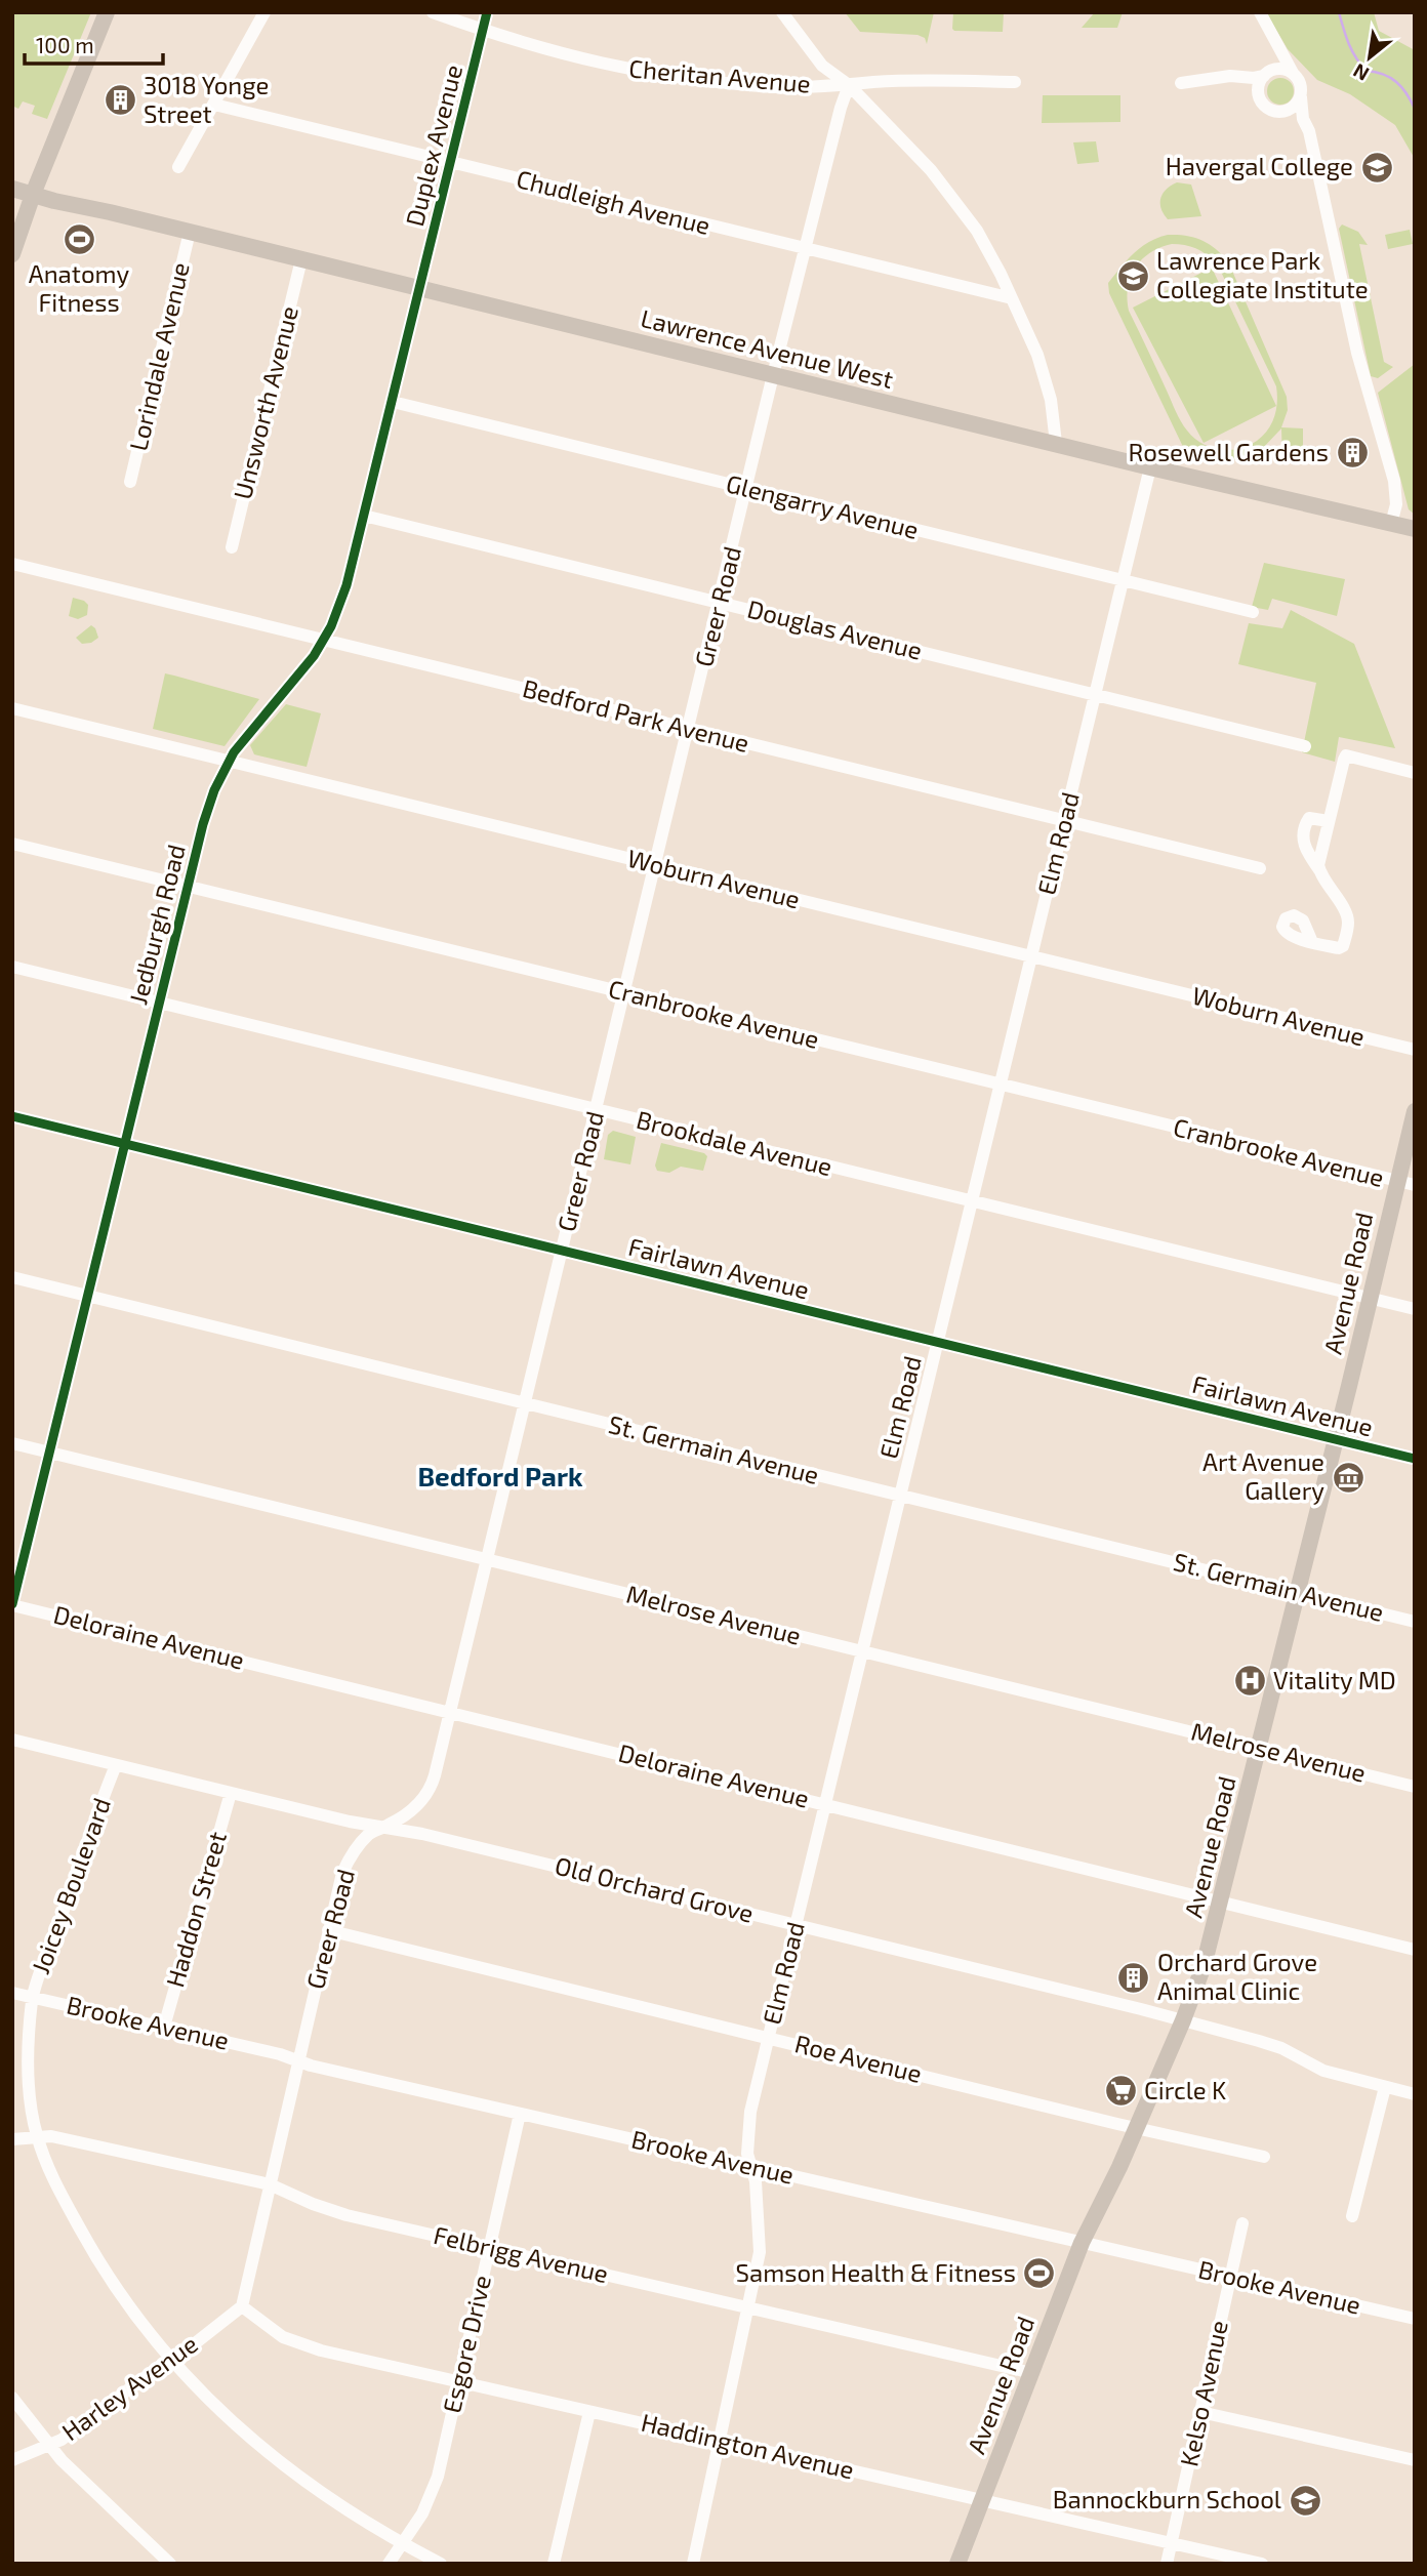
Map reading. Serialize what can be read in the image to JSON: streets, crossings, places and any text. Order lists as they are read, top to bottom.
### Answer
{
  "streets": {
    "main road": ["Lawrence Avenue West", "Avenue Road"],
    "street": [
      "Cheritan Avenue",
      "Duplex Avenue",
      "Chudleigh Avenue",
      "Lorindale Avenue",
      "Unsworth Avenue",
      "Glengarry Avenue",
      "Greer Road",
      "Douglas Avenue",
      "Bedford Park Avenue",
      "Elm Road",
      "Woburn Avenue",
      "Jedburgh Road",
      "Cranbrooke Avenue",
      "Brookdale Avenue",
      "Fairlawn Avenue",
      "St. Germain Avenue",
      "Melrose Avenue",
      "Deloraine Avenue",
      "Joicey Boulevard",
      "Old Orchard Grove",
      "Haddon Street",
      "Brooke Avenue",
      "Roe Avenue",
      "Felbrigg Avenue",
      "Esgore Drive",
      "Harley Avenue",
      "Kelso Avenue",
      "Haddington Avenue"
    ]
  },
  "crossings": [
    ["Cheritan Avenue", "Duplex Avenue"],
    ["Cheritan Avenue", "Greer Road"],
    ["Duplex Avenue", "Chudleigh Avenue"],
    ["Duplex Avenue", "Lawrence Avenue West"],
    ["Duplex Avenue", "Jedburgh Road"],
    ["Chudleigh Avenue", "Greer Road"],
    ["Lawrence Avenue West", "Lorindale Avenue"],
    ["Lawrence Avenue West", "Unsworth Avenue"],
    ["Lawrence Avenue West", "Greer Road"],
    ["Lawrence Avenue West", "Elm Road"],
    ["Lawrence Avenue West", "Jedburgh Road"],
    ["Glengarry Avenue", "Greer Road"],
    ["Glengarry Avenue", "Elm Road"],
    ["Glengarry Avenue", "Jedburgh Road"],
    ["Greer Road", "Douglas Avenue"],
    ["Greer Road", "Bedford Park Avenue"],
    ["Greer Road", "Woburn Avenue"],
    ["Greer Road", "Cranbrooke Avenue"],
    ["Greer Road", "Brookdale Avenue"],
    ["Greer Road", "Fairlawn Avenue"],
    ["Greer Road", "St. Germain Avenue"],
    ["Greer Road", "Melrose Avenue"],
    ["Greer Road", "Deloraine Avenue"],
    ["Greer Road", "Old Orchard Grove"],
    ["Greer Road", "Brooke Avenue"],
    ["Greer Road", "Roe Avenue"],
    ["Greer Road", "Felbrigg Avenue"],
    ["Greer Road", "Harley Avenue"],
    ["Greer Road", "Haddington Avenue"],
    ["Douglas Avenue", "Elm Road"],
    ["Douglas Avenue", "Jedburgh Road"],
    ["Bedford Park Avenue", "Elm Road"],
    ["Bedford Park Avenue", "Jedburgh Road"],
    ["Elm Road", "Woburn Avenue"],
    ["Elm Road", "Cranbrooke Avenue"],
    ["Elm Road", "Brookdale Avenue"],
    ["Elm Road", "Fairlawn Avenue"],
    ["Elm Road", "St. Germain Avenue"],
    ["Elm Road", "Melrose Avenue"],
    ["Elm Road", "Deloraine Avenue"],
    ["Elm Road", "Old Orchard Grove"],
    ["Elm Road", "Brooke Avenue"],
    ["Elm Road", "Roe Avenue"],
    ["Elm Road", "Felbrigg Avenue"],
    ["Elm Road", "Haddington Avenue"],
    ["Woburn Avenue", "Jedburgh Road"],
    ["Jedburgh Road", "Cranbrooke Avenue"],
    ["Jedburgh Road", "Brookdale Avenue"],
    ["Jedburgh Road", "Fairlawn Avenue"],
    ["Jedburgh Road", "St. Germain Avenue"],
    ["Jedburgh Road", "Melrose Avenue"],
    ["Jedburgh Road", "Deloraine Avenue"],
    ["Cranbrooke Avenue", "Avenue Road"],
    ["Brookdale Avenue", "Avenue Road"],
    ["Fairlawn Avenue", "Avenue Road"],
    ["Avenue Road", "St. Germain Avenue"],
    ["Avenue Road", "Melrose Avenue"],
    ["Avenue Road", "Deloraine Avenue"],
    ["Avenue Road", "Old Orchard Grove"],
    ["Avenue Road", "Brooke Avenue"],
    ["Avenue Road", "Roe Avenue"],
    ["Avenue Road", "Felbrigg Avenue"],
    ["Avenue Road", "Haddington Avenue"],
    ["Joicey Boulevard", "Old Orchard Grove"],
    ["Joicey Boulevard", "Brooke Avenue"],
    ["Joicey Boulevard", "Felbrigg Avenue"],
    ["Joicey Boulevard", "Esgore Drive"],
    ["Joicey Boulevard", "Harley Avenue"],
    ["Old Orchard Grove", "Haddon Street"],
    ["Haddon Street", "Brooke Avenue"],
    ["Brooke Avenue", "Esgore Drive"],
    ["Brooke Avenue", "Kelso Avenue"],
    ["Felbrigg Avenue", "Esgore Drive"],
    ["Esgore Drive", "Haddington Avenue"],
    ["Harley Avenue", "Haddington Avenue"],
    ["Kelso Avenue", "Haddington Avenue"]
  ],
  "districts": ["Bedford Park"],
  "places": {
    "building": ["3018 Yonge Street", "Rosewell Gardens", "Orchard Grove Animal Clinic"],
    "school or university": ["Havergal College", "Lawrence Park Collegiate Institute", "Bannockburn School"],
    "sports": ["Anatomy Fitness", "Samson Health & Fitness"],
    "museum": ["Art Avenue Gallery"],
    "hospital": ["Vitality MD"],
    "supermarket": ["Circle K"]
  },
  "scale_bar": "100 m",
  "north": "bottom left"
}
